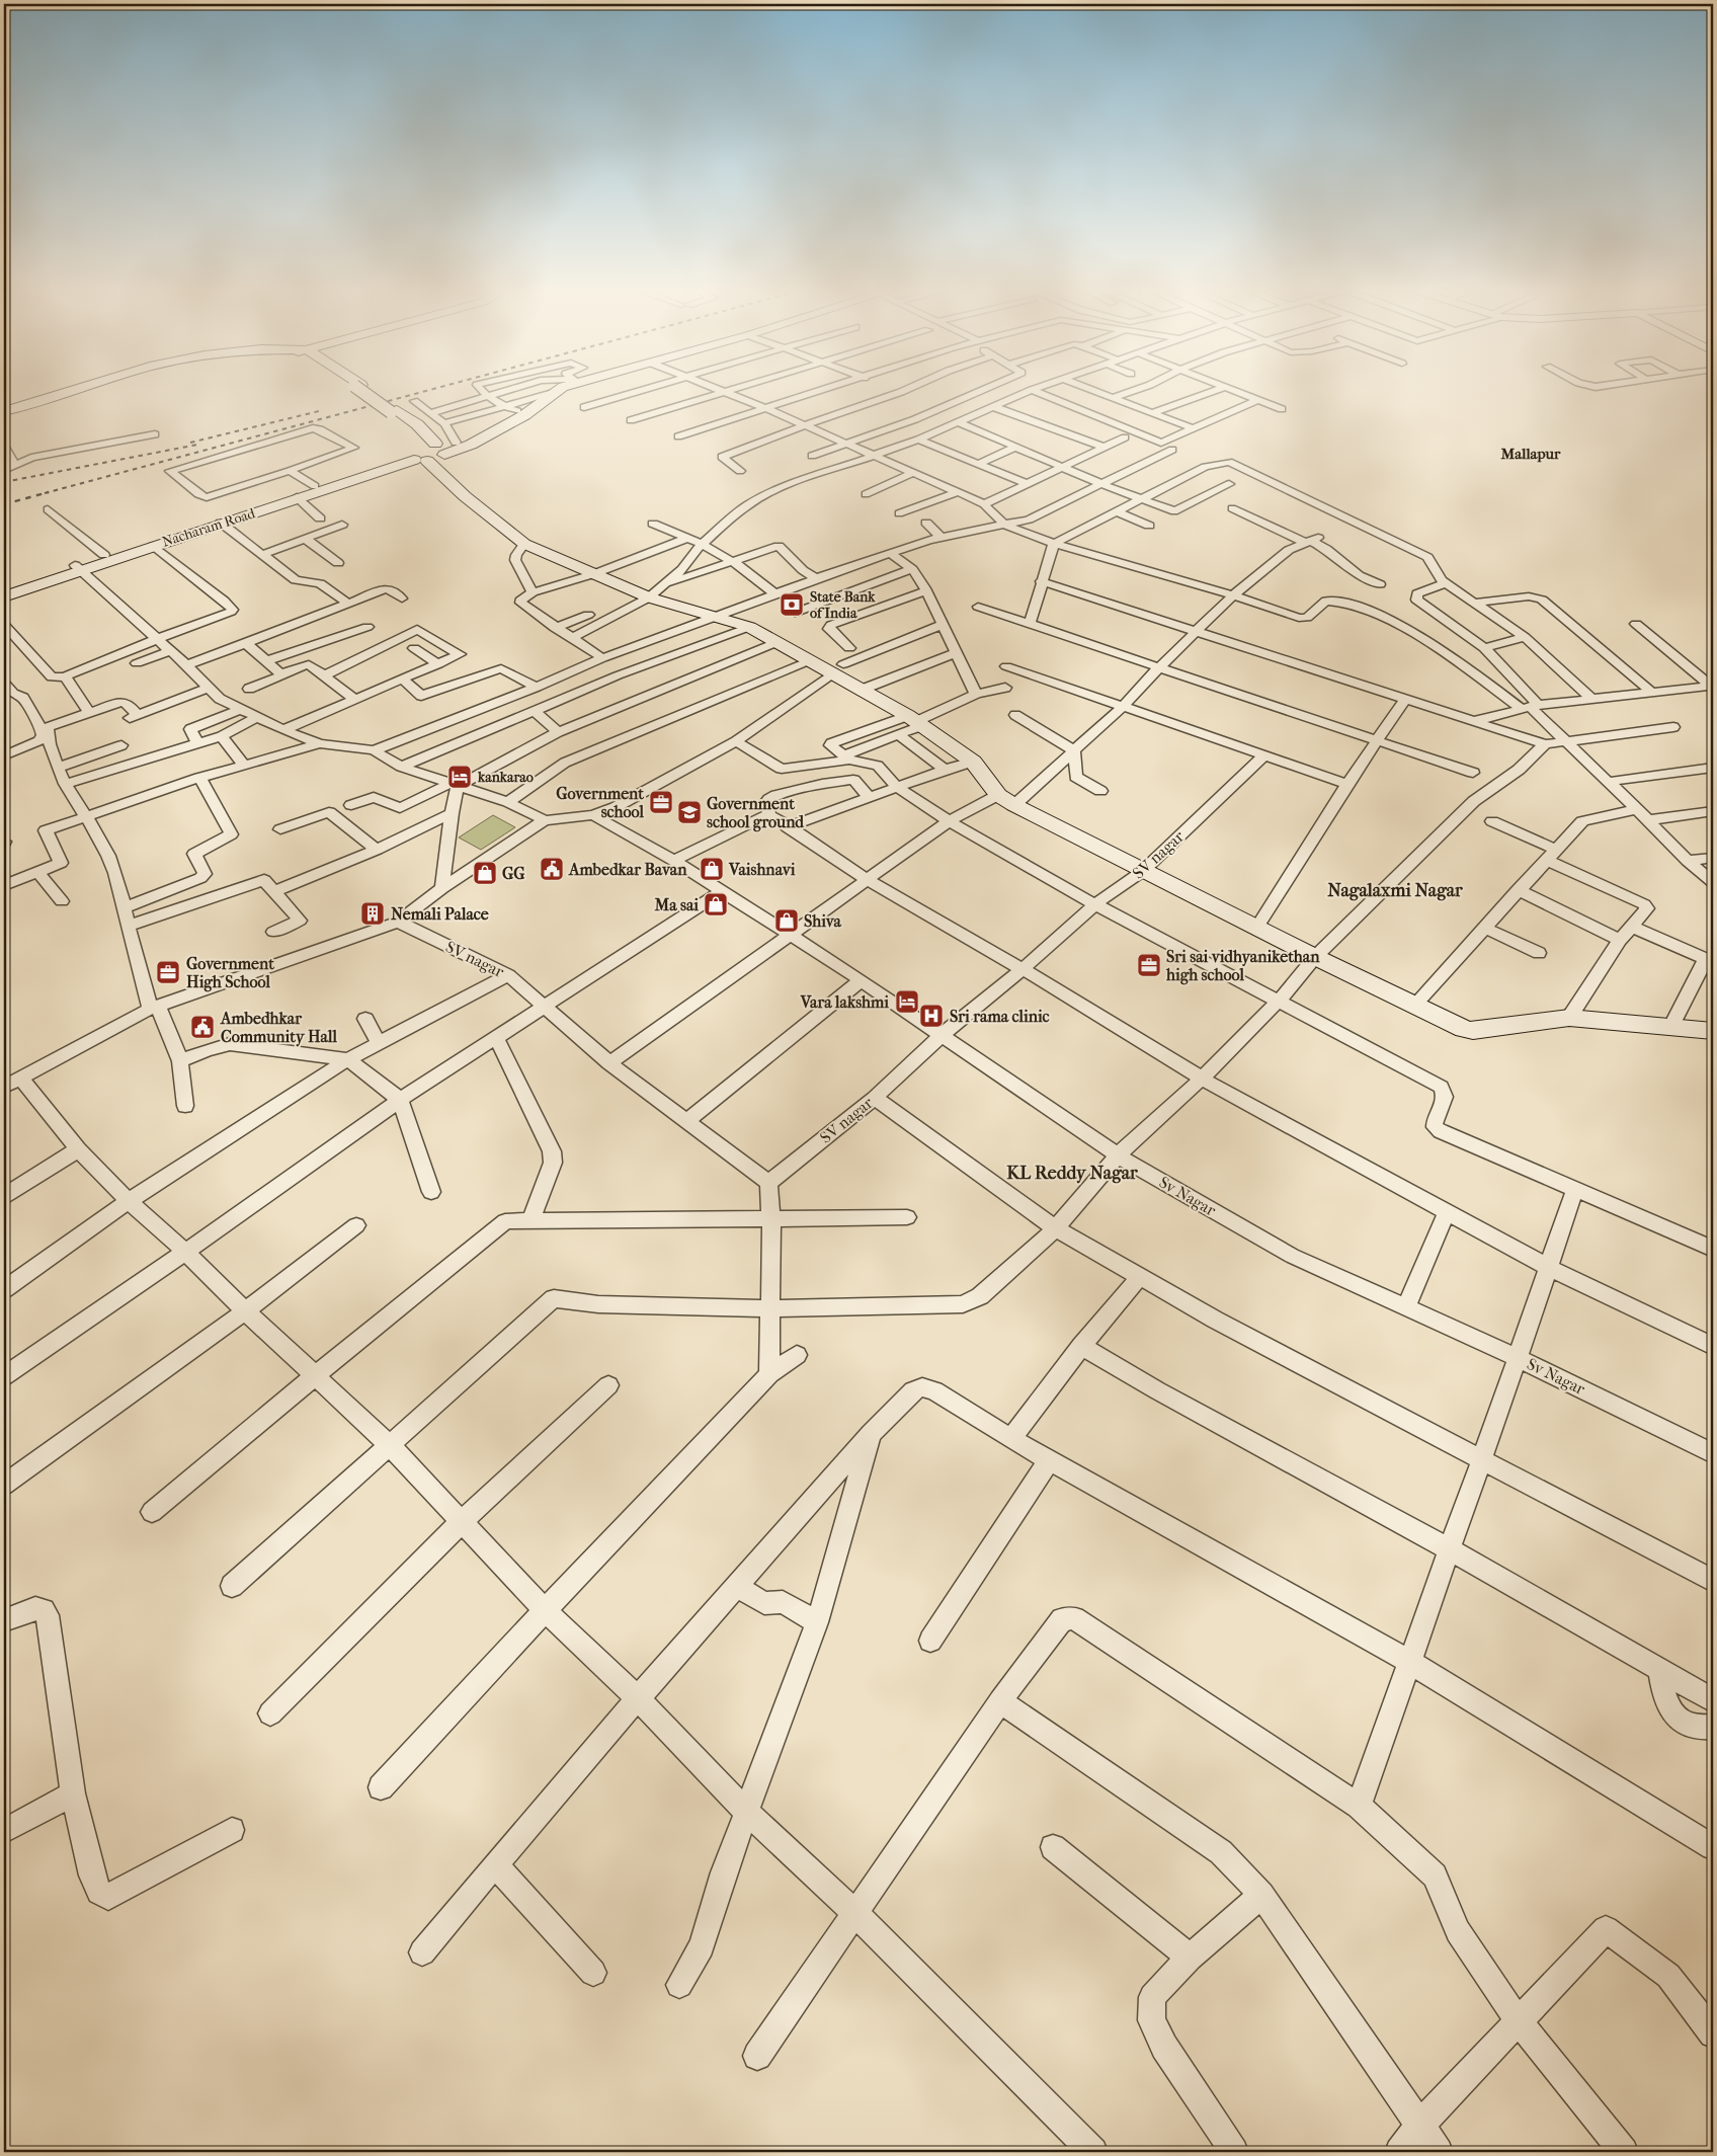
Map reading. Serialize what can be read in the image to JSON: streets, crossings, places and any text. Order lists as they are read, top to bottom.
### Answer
{
  "streets": {
    "street": ["Nacharam Road", "SV nagar", "Sv Nagar"]
  },
  "crossings": [
    ["SV nagar", "Sv Nagar"]
  ],
  "districts": ["Mallapur", "Nagalaxmi Nagar", "KL Reddy Nagar"],
  "places": {
    "bank": ["State Bank of India"],
    "hotel": ["kankarao", "Vara lakshmi"],
    "office": ["Government school", "Sri sai vidhyanikethan high school", "Government High School"],
    "school or university": ["Government school ground"],
    "public building": ["Ambedkar Bavan", "Ambedhkar Community Hall"],
    "shop": [
      "Vaishnavi",
      "GG",
      "Ma sai",
      "Shiva"
    ],
    "building": ["Nemali Palace"],
    "hospital": ["Sri rama clinic"]
  }
}
